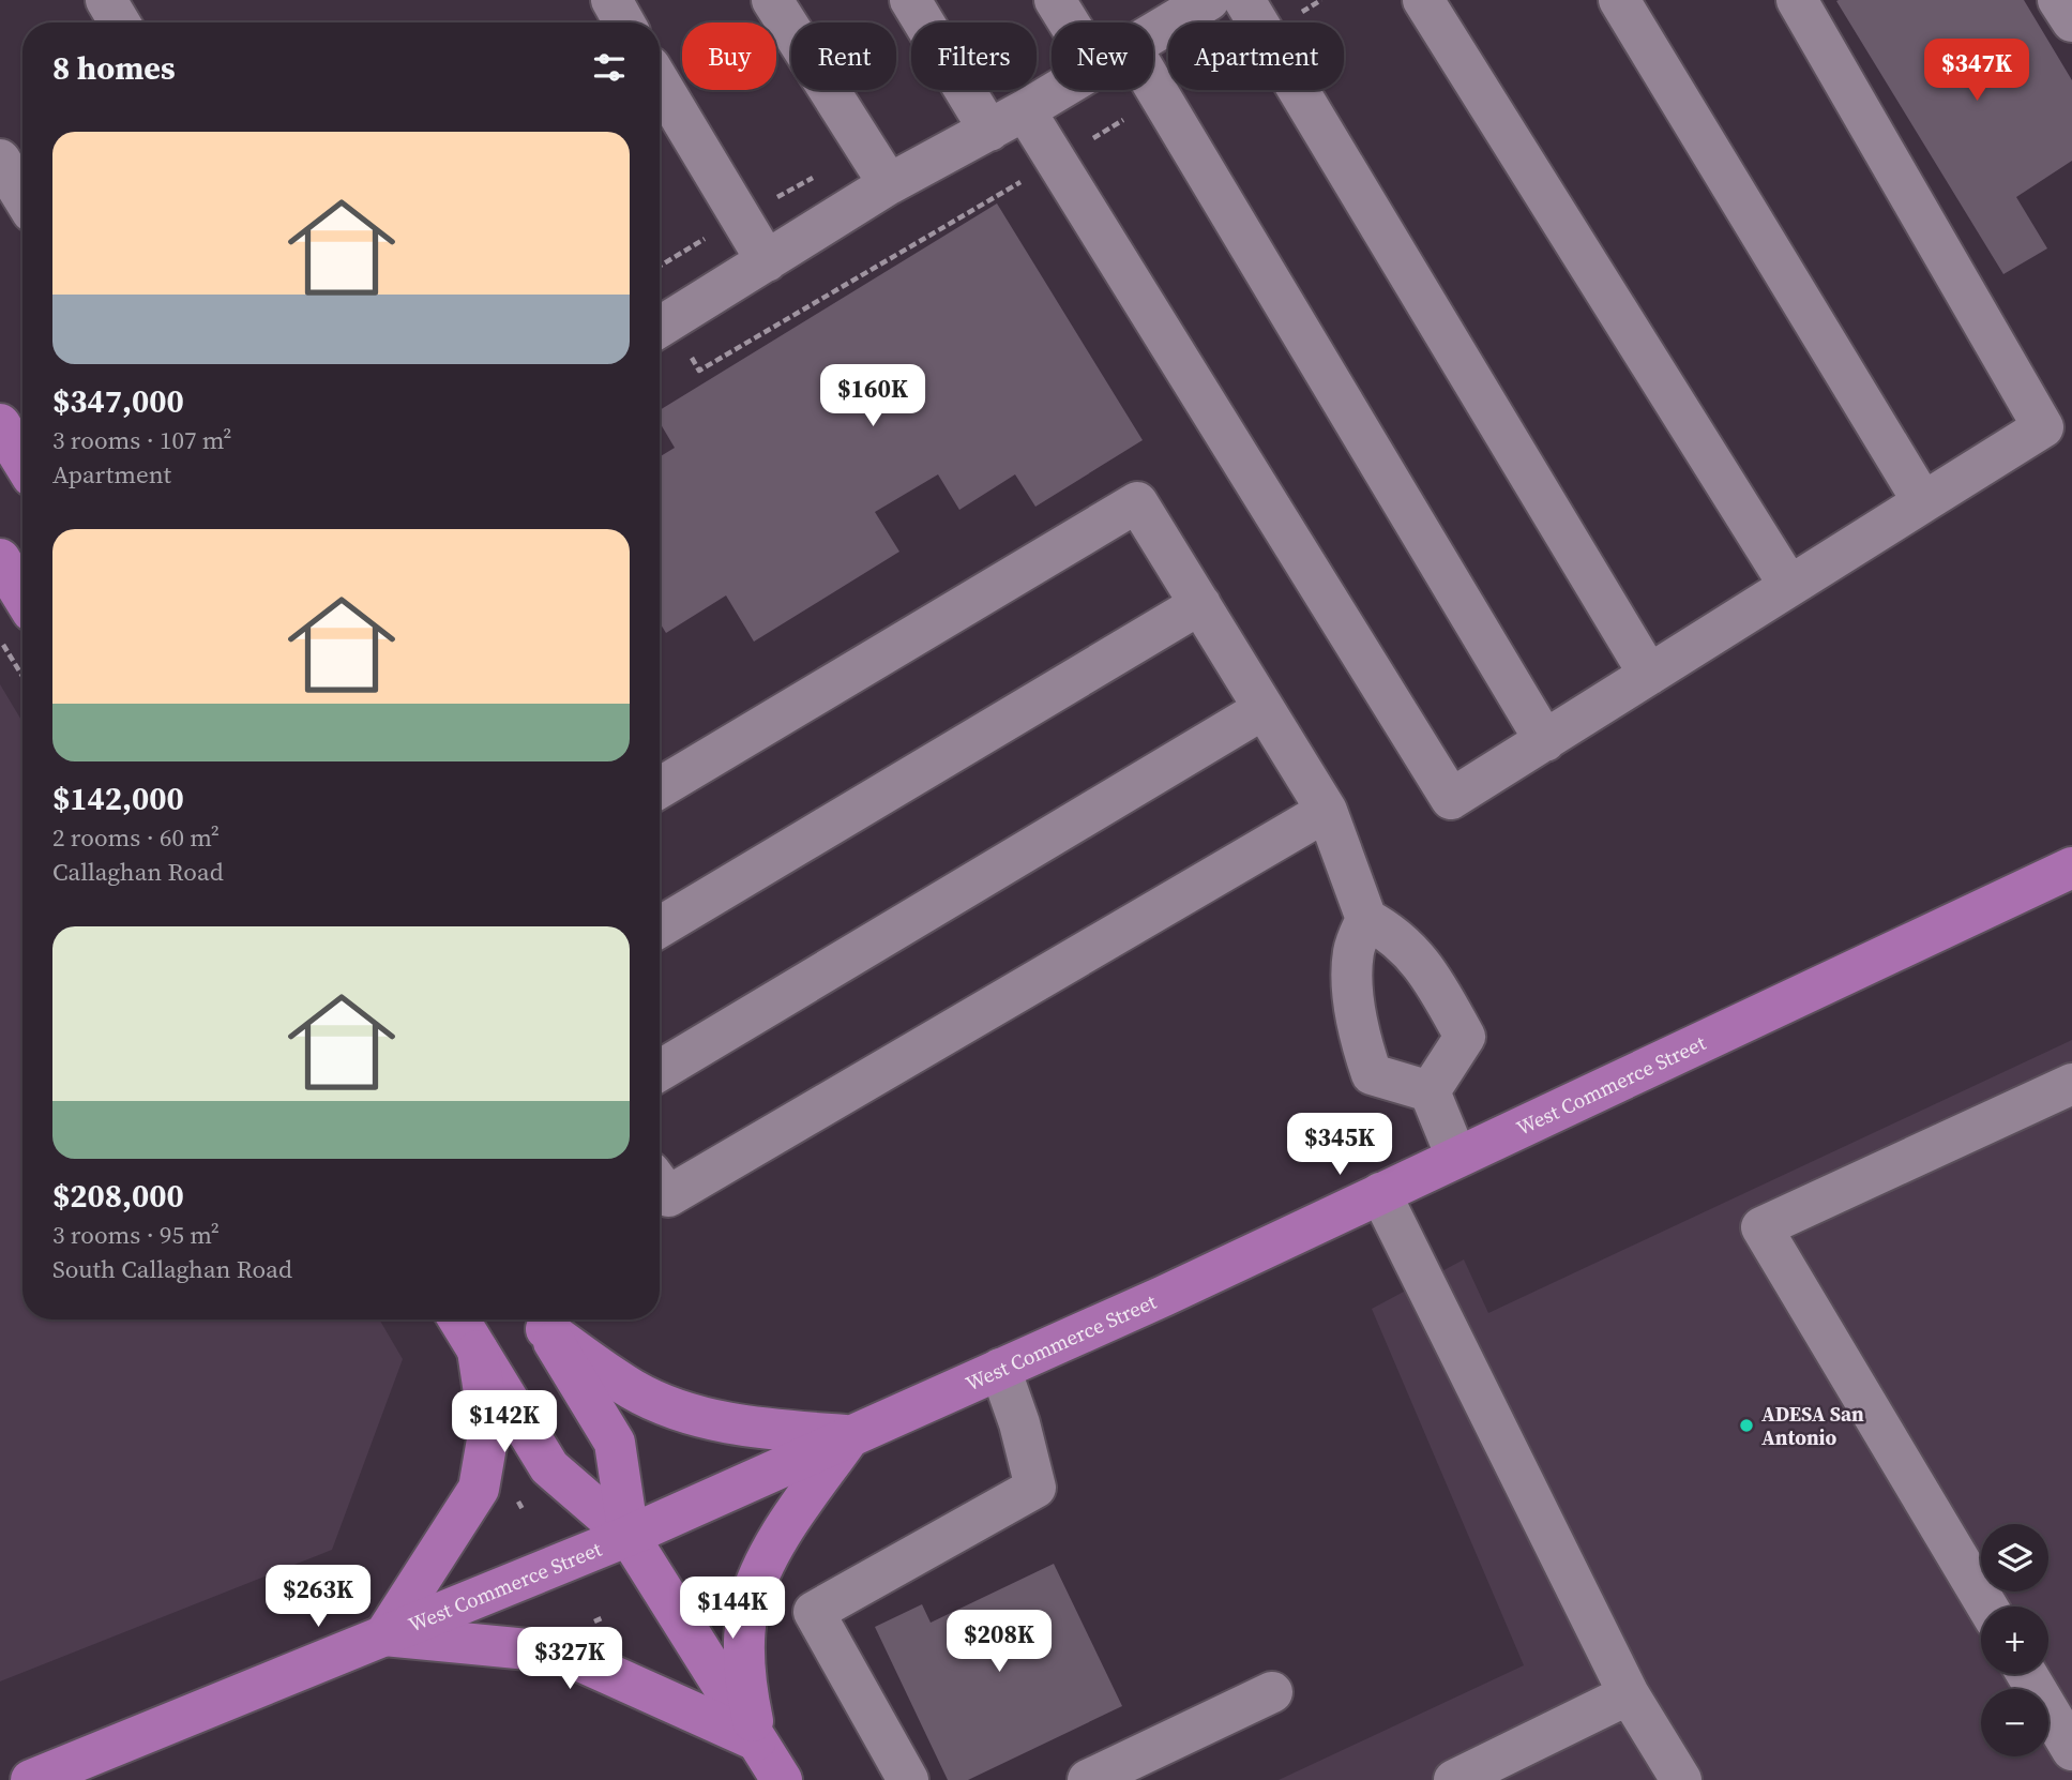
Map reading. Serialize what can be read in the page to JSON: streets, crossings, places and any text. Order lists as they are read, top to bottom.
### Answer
{
  "streets": {
    "main road": ["West Commerce Street"]
  },
  "places": ["ADESA San Antonio"],
  "page": {
    "chip": [
      "Buy",
      "Rent",
      "Filters",
      "New",
      "Apartment"
    ],
    "heading": "8 homes",
    "price": [
      "$347K",
      "$160K",
      "$345K",
      "$142K",
      "$263K",
      "$144K",
      "$208K",
      "$327K"
    ],
    "list": [
      {
        "name": "$347,000",
        "note": "3 rooms · 107 m² · Apartment"
      },
      {
        "name": "$142,000",
        "note": "2 rooms · 60 m² · Callaghan Road"
      },
      {
        "name": "$208,000",
        "note": "3 rooms · 95 m² · South Callaghan Road"
      }
    ],
    "map_buttons": ["+", "−"]
  }
}
